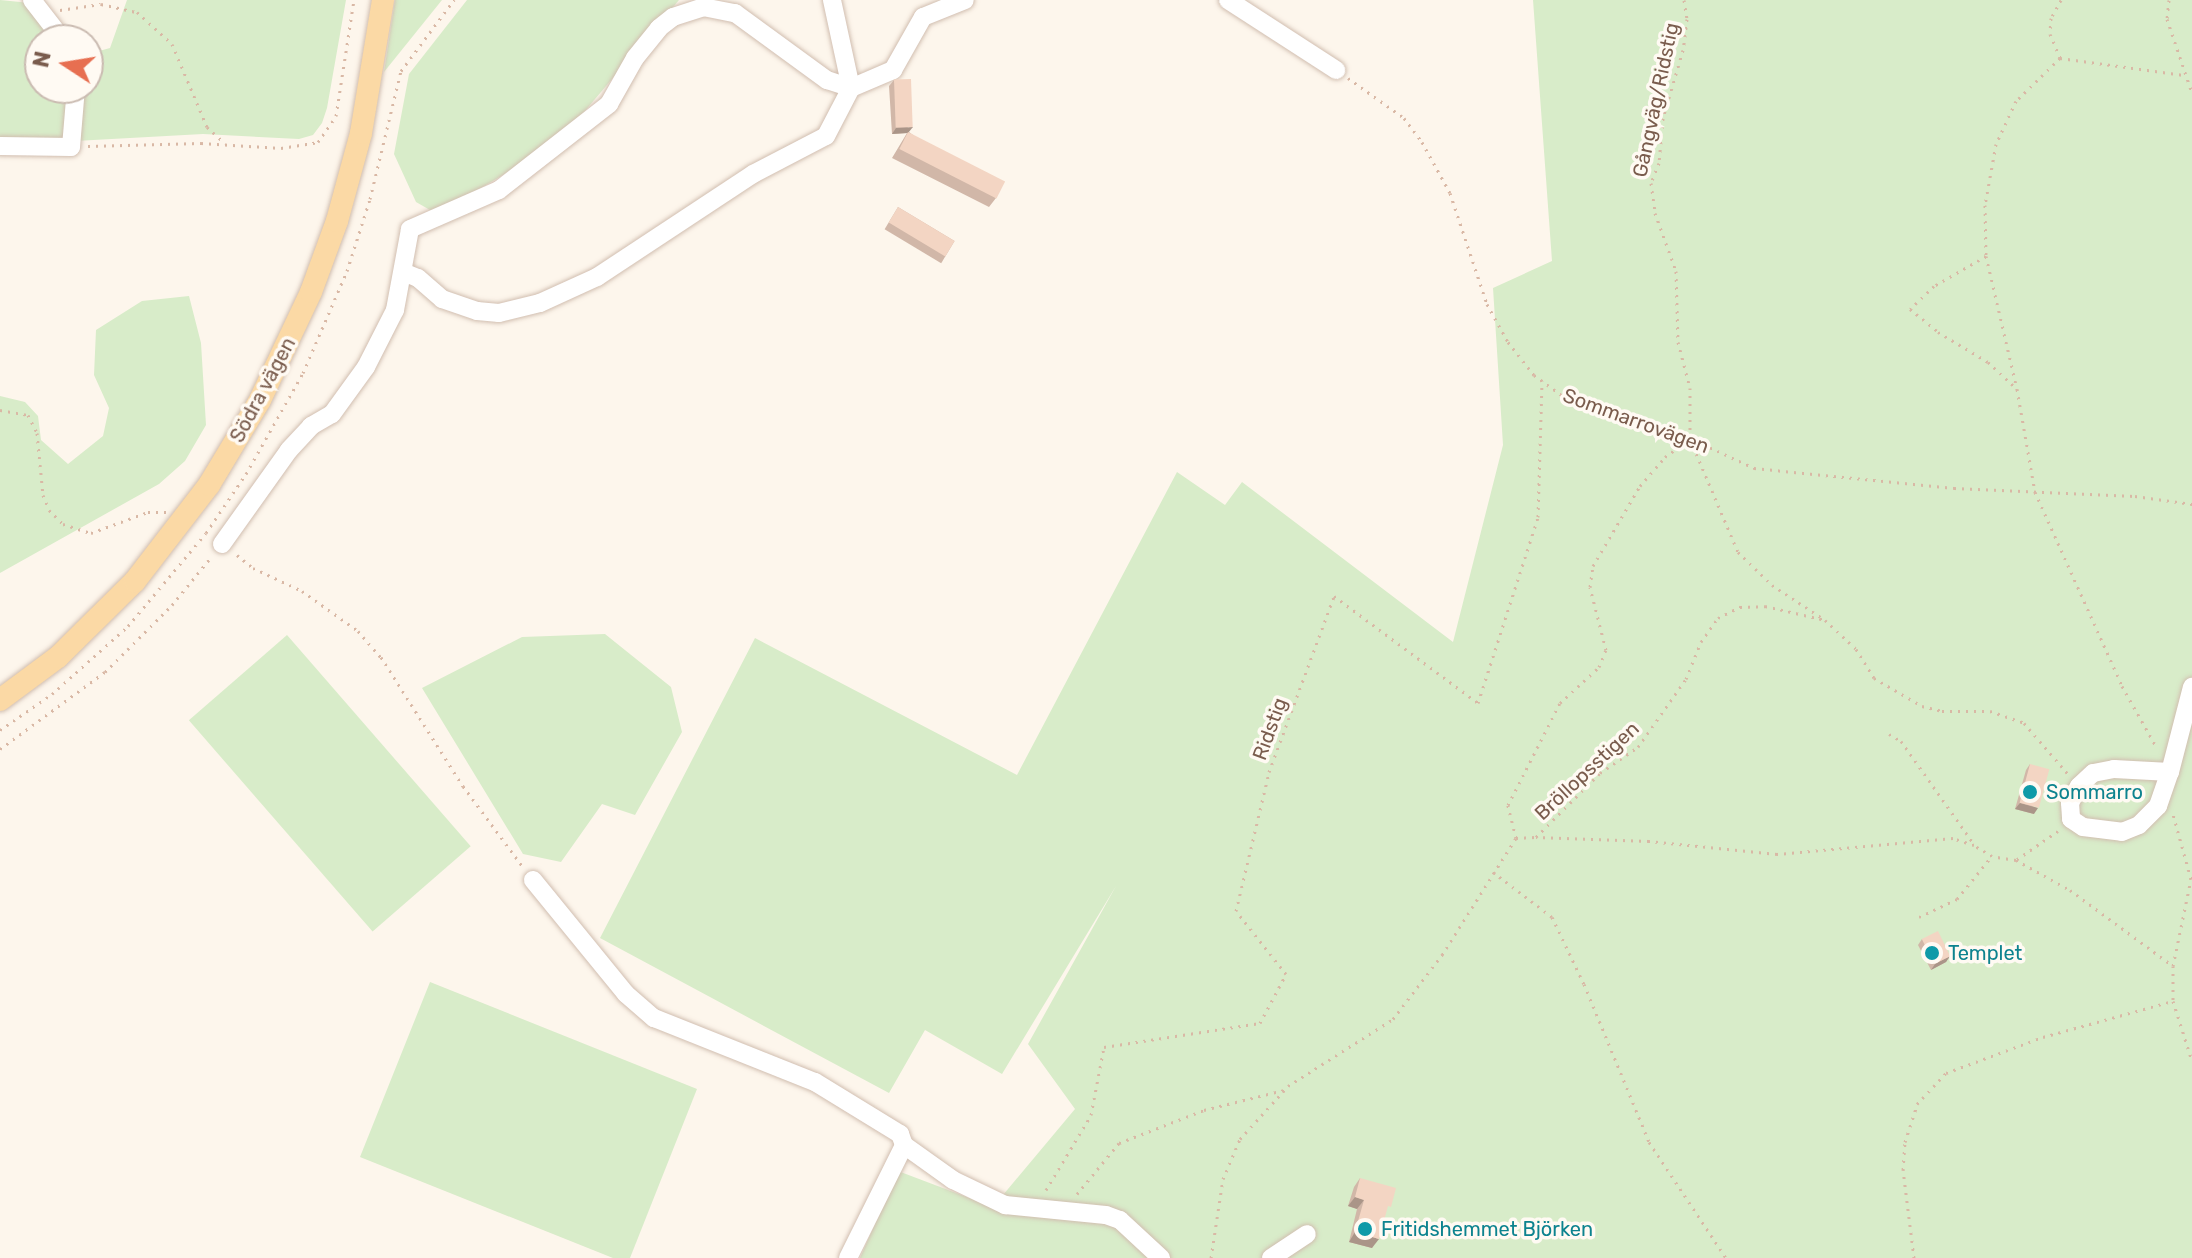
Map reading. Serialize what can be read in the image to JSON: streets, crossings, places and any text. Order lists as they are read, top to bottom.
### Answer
{
  "streets": {
    "main road": ["Södra vägen"],
    "path": [
      "Gångväg/Ridstig",
      "Sommarrovägen",
      "Ridstig",
      "Bröllopsstigen"
    ]
  },
  "crossings": [
    ["Gångväg/Ridstig", "Sommarrovägen"],
    ["Sommarrovägen", "Ridstig"]
  ],
  "places": ["Sommarro", "Templet", "Fritidshemmet Björken"],
  "north": "left"
}
